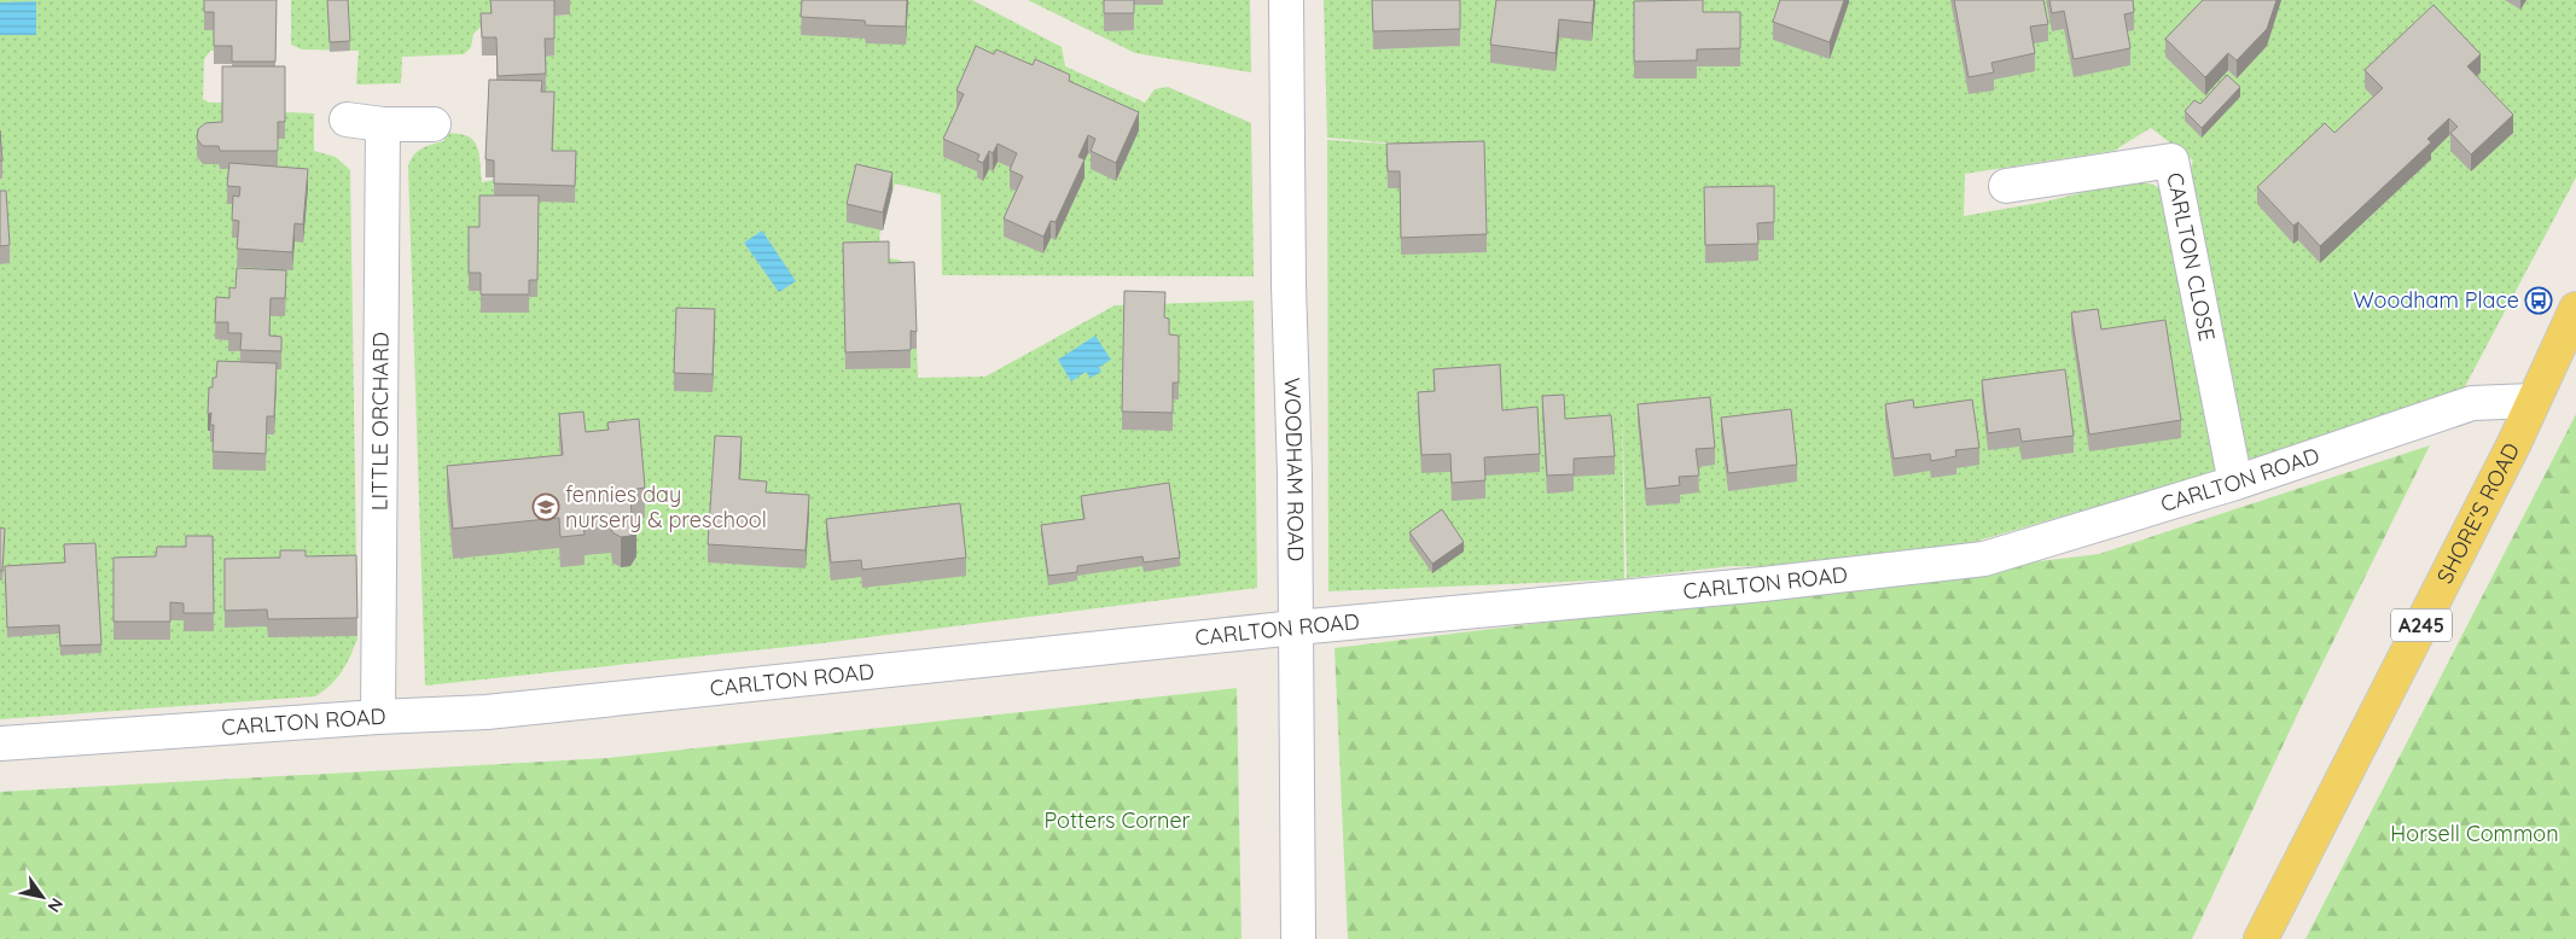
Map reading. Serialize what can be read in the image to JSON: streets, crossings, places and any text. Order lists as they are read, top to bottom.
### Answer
{
  "streets": {
    "main road": ["SHORE'S ROAD", "A245"],
    "street": [
      "CARLTON CLOSE",
      "LITTLE ORCHARD",
      "WOODHAM ROAD",
      "CARLTON ROAD"
    ]
  },
  "crossings": [
    ["CARLTON CLOSE", "CARLTON ROAD"],
    ["LITTLE ORCHARD", "CARLTON ROAD"],
    ["WOODHAM ROAD", "CARLTON ROAD"],
    ["CARLTON ROAD", "SHORE'S ROAD"]
  ],
  "parks": ["Potters Corner", "Horsell Common"],
  "places": {
    "bus stop": ["Woodham Place"],
    "school or university": ["fennies day nursery & preschool"]
  },
  "north": "bottom right"
}
